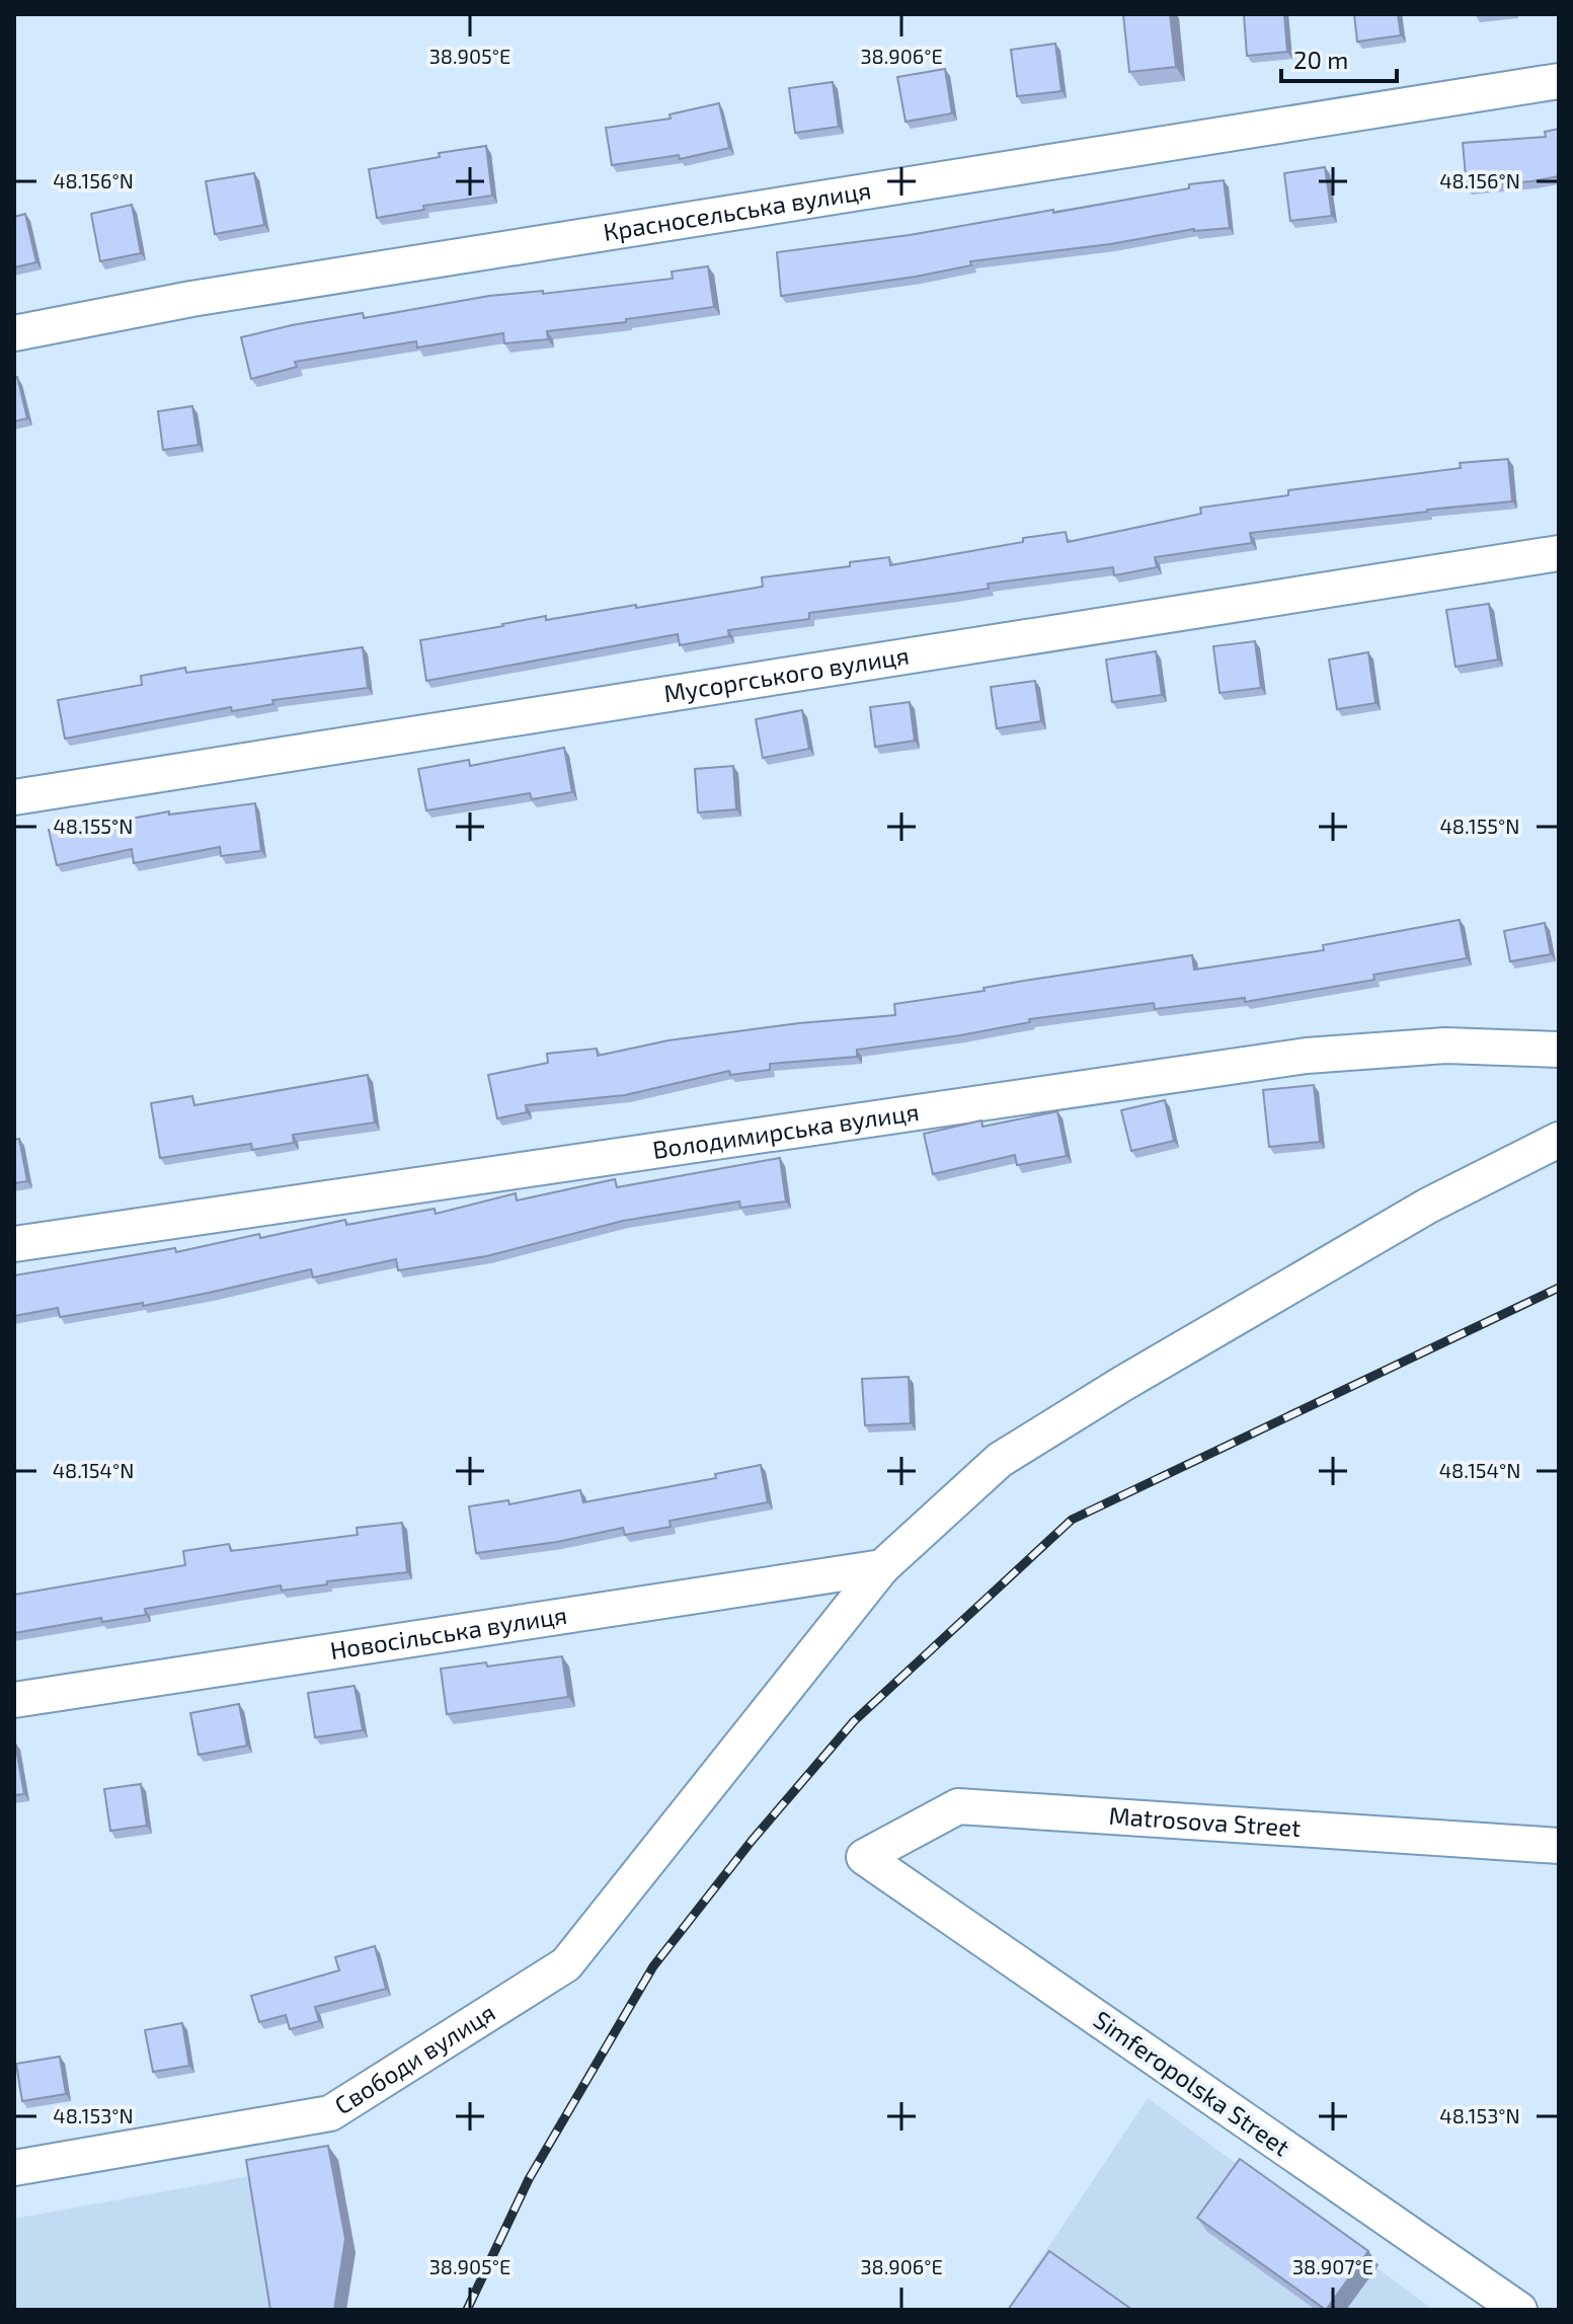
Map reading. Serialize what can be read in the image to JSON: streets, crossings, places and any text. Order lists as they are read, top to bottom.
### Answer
{
  "streets": {
    "street": [
      "Красносельська вулиця",
      "Мусоргського вулиця",
      "Володимирська вулиця",
      "Новосільська вулиця",
      "Matrosova Street",
      "Свободи вулиця",
      "Simferopolska Street"
    ]
  },
  "crossings": [
    ["Новосільська вулиця", "Свободи вулиця"],
    ["Matrosova Street", "Simferopolska Street"]
  ],
  "scale_bar": "20 m",
  "coordinates": [
    "38.905°E",
    "38.906°E",
    "48.156°N",
    "48.155°N",
    "48.154°N",
    "48.153°N",
    "38.907°E"
  ]
}
